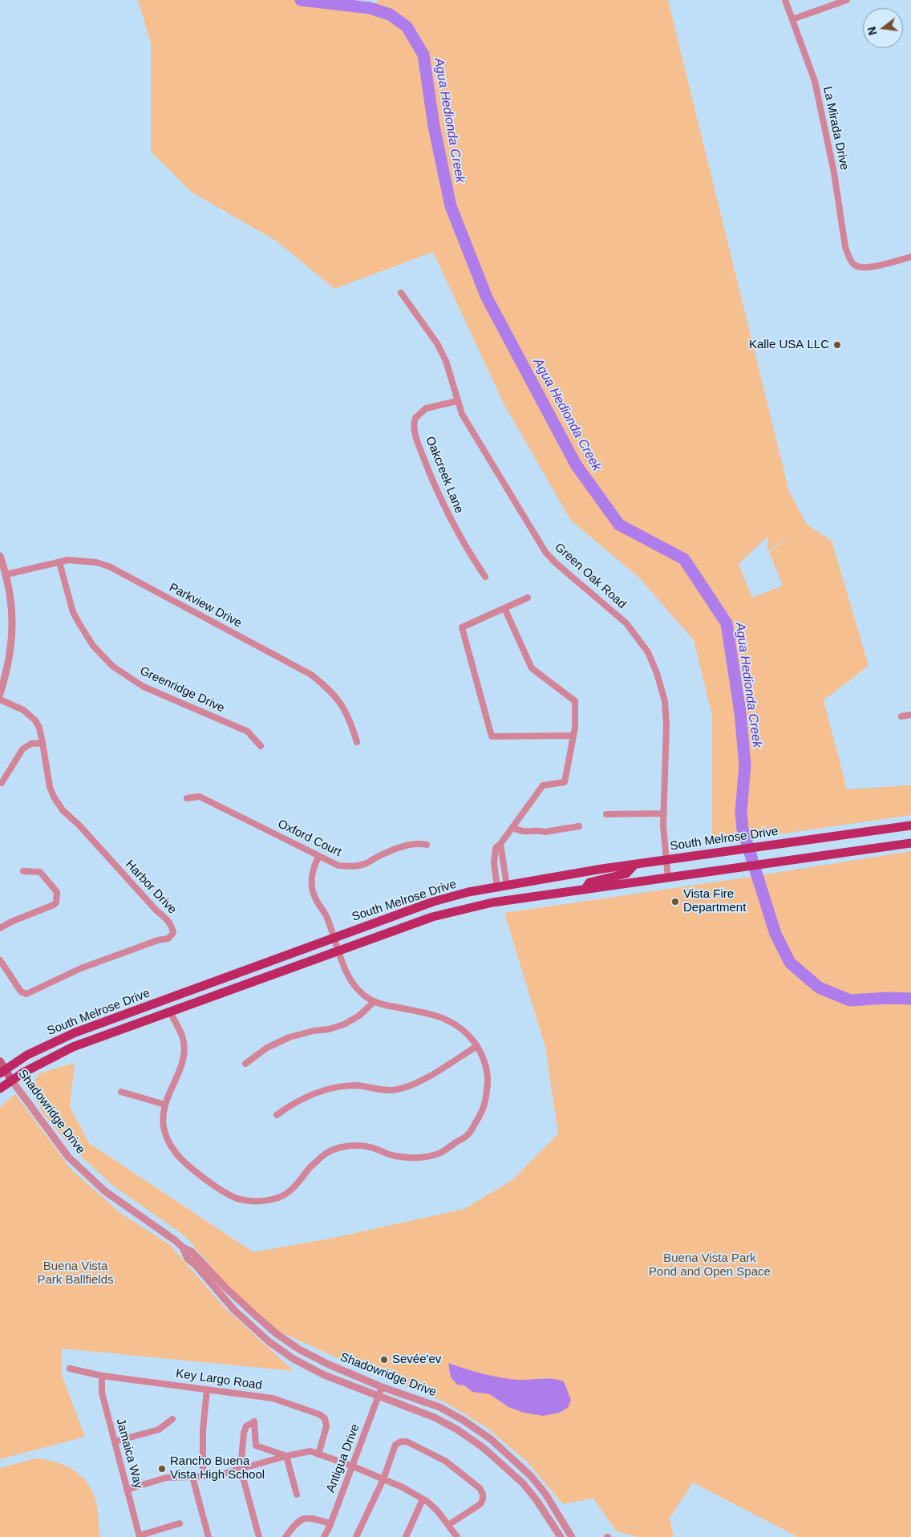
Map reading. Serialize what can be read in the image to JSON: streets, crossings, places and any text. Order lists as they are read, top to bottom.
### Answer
{
  "streets": {
    "main road": ["South Melrose Drive", "Shadowridge Drive"],
    "street": [
      "La Mirada Drive",
      "Oakcreek Lane",
      "Green Oak Road",
      "Parkview Drive",
      "Greenridge Drive",
      "Oxford Court",
      "Harbor Drive",
      "Key Largo Road",
      "Jamaica Way",
      "Antigua Drive"
    ]
  },
  "crossings": [
    ["Oakcreek Lane", "Green Oak Road"],
    ["Green Oak Road", "South Melrose Drive"],
    ["Parkview Drive", "Greenridge Drive"],
    ["South Melrose Drive", "Shadowridge Drive"],
    ["Shadowridge Drive", "Antigua Drive"],
    ["Key Largo Road", "Jamaica Way"]
  ],
  "water": ["Agua Hedionda Creek"],
  "parks": ["Buena Vista Park Pond and Open Space", "Buena Vista Park Ballfields"],
  "places": [
    "Kalle USA LLC",
    "Vista Fire Department",
    "Sevée'ev",
    "Rancho Buena Vista High School"
  ],
  "north": "left"
}
